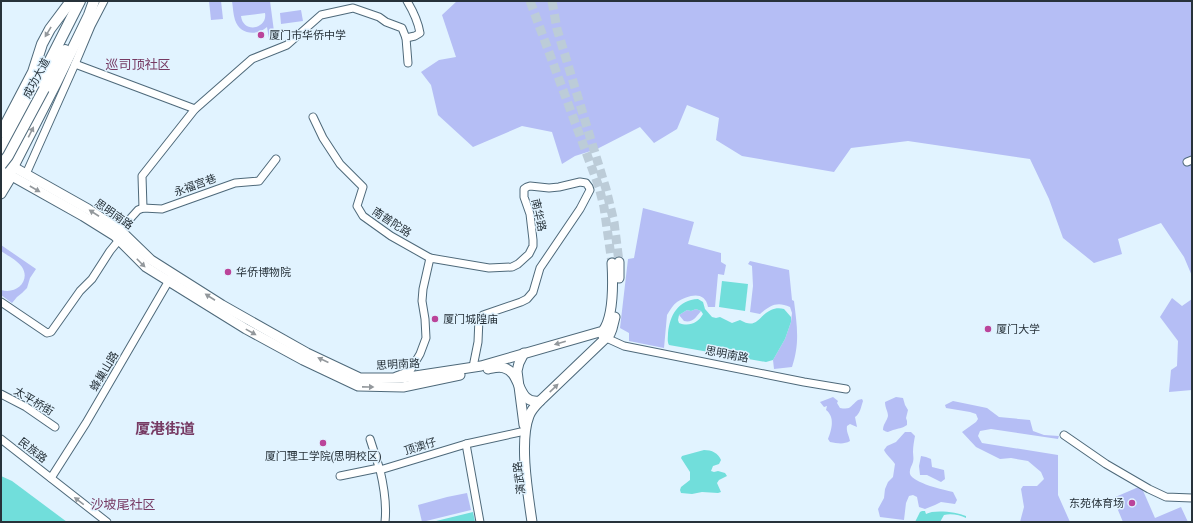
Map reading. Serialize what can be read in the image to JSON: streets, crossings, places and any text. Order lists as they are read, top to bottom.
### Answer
{
  "streets": {
    "highway": ["成功大道"],
    "main road": ["思明南路", "演武路"],
    "street": [
      "永福宫巷",
      "南华路",
      "南普陀路",
      "蜂巢山路",
      "太平桥街",
      "顶澳仔",
      "民族路"
    ]
  },
  "crossings": [
    ["思明南路", "南华路"],
    ["思明南路", "蜂巢山路"],
    ["思明南路", "演武路"],
    ["南华路", "南普陀路"],
    ["蜂巢山路", "民族路"],
    ["顶澳仔", "演武路"]
  ],
  "one_way": ["民族路"],
  "districts": ["巡司顶社区", "厦港街道", "沙坡尾社区"],
  "places": [
    "厦门市华侨中学",
    "华侨博物院",
    "厦门城隍庙",
    "厦门大学",
    "厦门理工学院(思明校区)",
    "东苑体育场"
  ]
}
